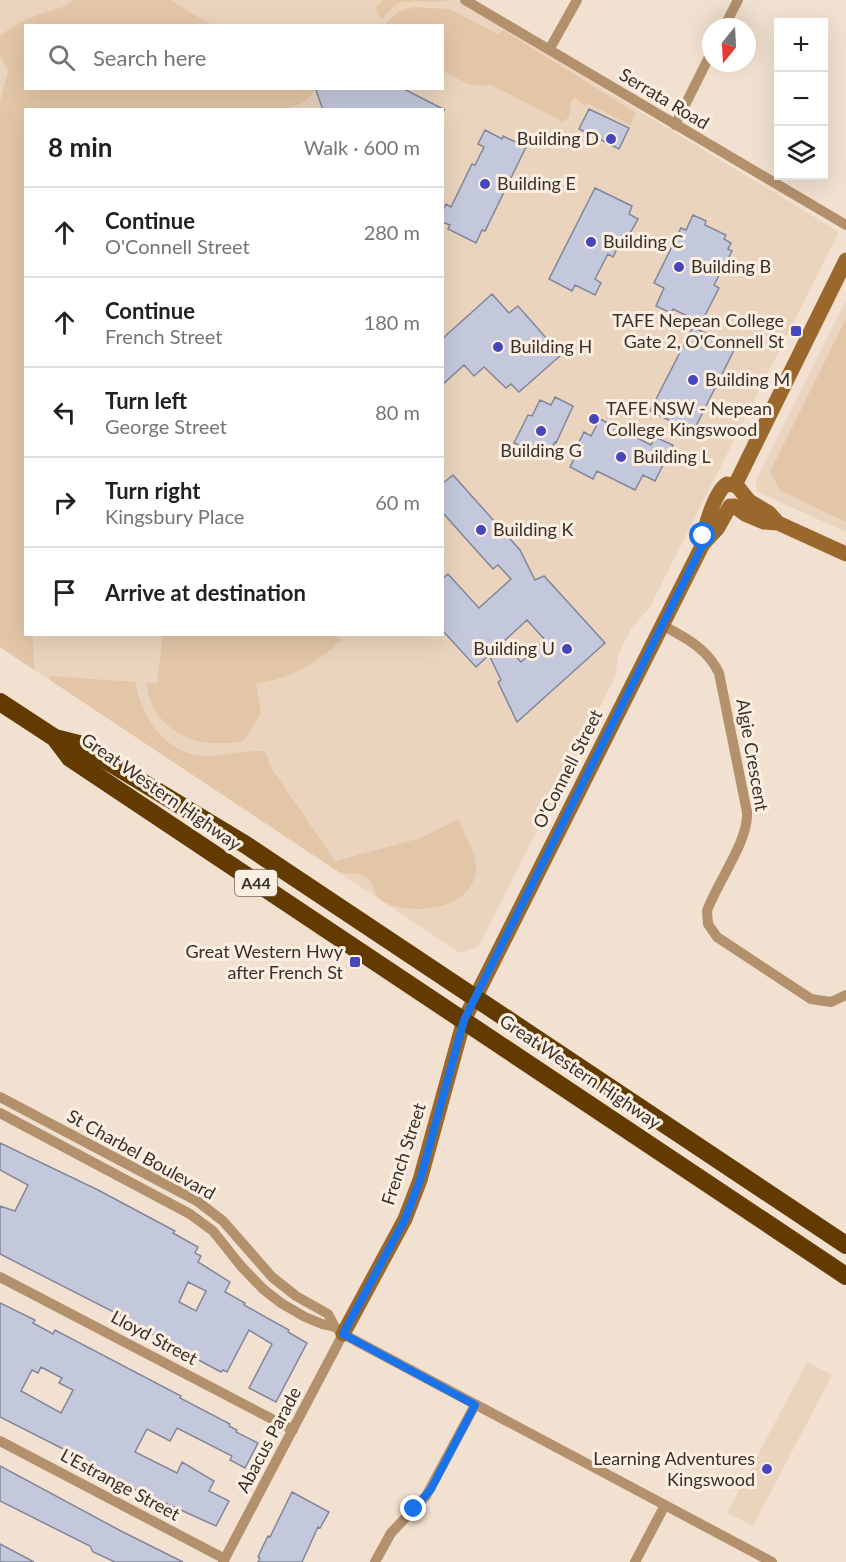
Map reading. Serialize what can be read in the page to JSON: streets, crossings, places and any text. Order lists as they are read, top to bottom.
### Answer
{
  "streets": {
    "highway": ["Great Western Highway", "A44"],
    "street": [
      "Serrata Road",
      "Algie Crescent",
      "O'Connell Street",
      "French Street",
      "St Charbel Boulevard",
      "Lloyd Street",
      "Abacus Parade",
      "L'Estrange Street"
    ]
  },
  "crossings": [
    ["Algie Crescent", "O'Connell Street"],
    ["O'Connell Street", "Great Western Highway"],
    ["O'Connell Street", "French Street"],
    ["Great Western Highway", "French Street"],
    ["French Street", "St Charbel Boulevard"],
    ["French Street", "Abacus Parade"],
    ["St Charbel Boulevard", "Abacus Parade"],
    ["Lloyd Street", "Abacus Parade"],
    ["Abacus Parade", "L'Estrange Street"]
  ],
  "places": {
    "other": [
      "Building D",
      "Building E",
      "Building C",
      "Building B",
      "Building H",
      "Building M",
      "TAFE NSW - Nepean College Kingswood",
      "Building G",
      "Building L",
      "Building K",
      "Building U",
      "Learning Adventures Kingswood"
    ],
    "transit": ["TAFE Nepean College Gate 2, O'Connell St", "Great Western Hwy after French St"]
  },
  "north": "bottom",
  "page": {
    "map_buttons": ["+", "−"],
    "search": "Search here",
    "heading": ["8 min", "Walk · 600 m"],
    "list": [
      ["Continue", "O'Connell Street", "280 m"],
      ["Continue", "French Street", "180 m"],
      ["Turn left", "George Street", "80 m"],
      ["Turn right", "Kingsbury Place", "60 m"],
      "Arrive at destination"
    ]
  }
}
